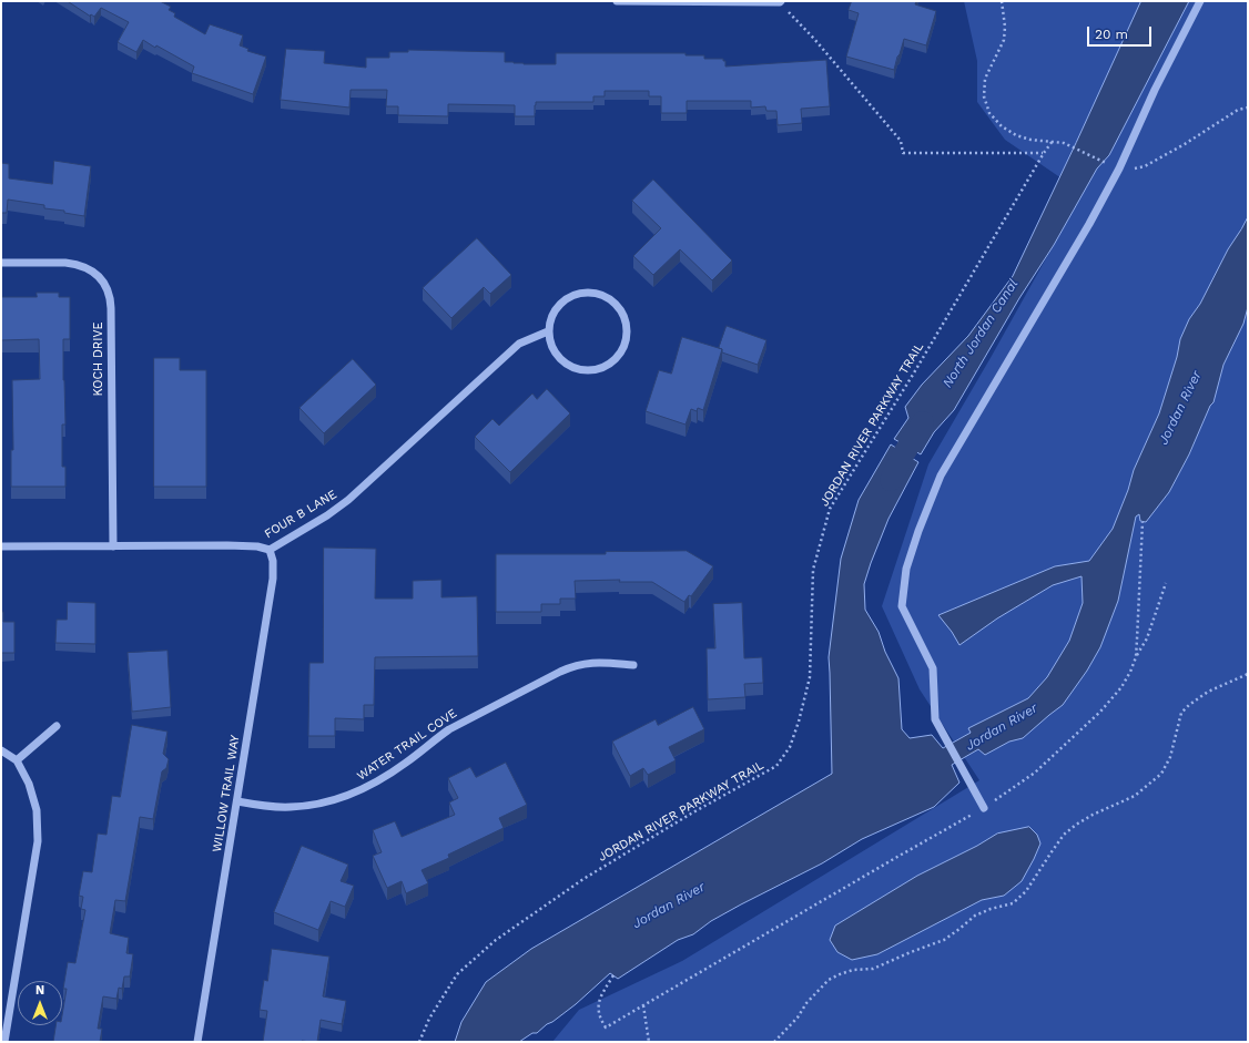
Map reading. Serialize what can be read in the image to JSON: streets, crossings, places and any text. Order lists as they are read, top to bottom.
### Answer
{
  "streets": {
    "street": [
      "KOCH DRIVE",
      "FOUR B LANE",
      "WATER TRAIL COVE",
      "WILLOW TRAIL WAY"
    ],
    "path": ["JORDAN RIVER PARKWAY TRAIL"]
  },
  "crossings": [
    ["KOCH DRIVE", "FOUR B LANE"],
    ["FOUR B LANE", "WILLOW TRAIL WAY"],
    ["WATER TRAIL COVE", "WILLOW TRAIL WAY"]
  ],
  "water": ["North Jordan Canal", "Jordan River"],
  "scale_bar": "20 m",
  "north": "top"
}
